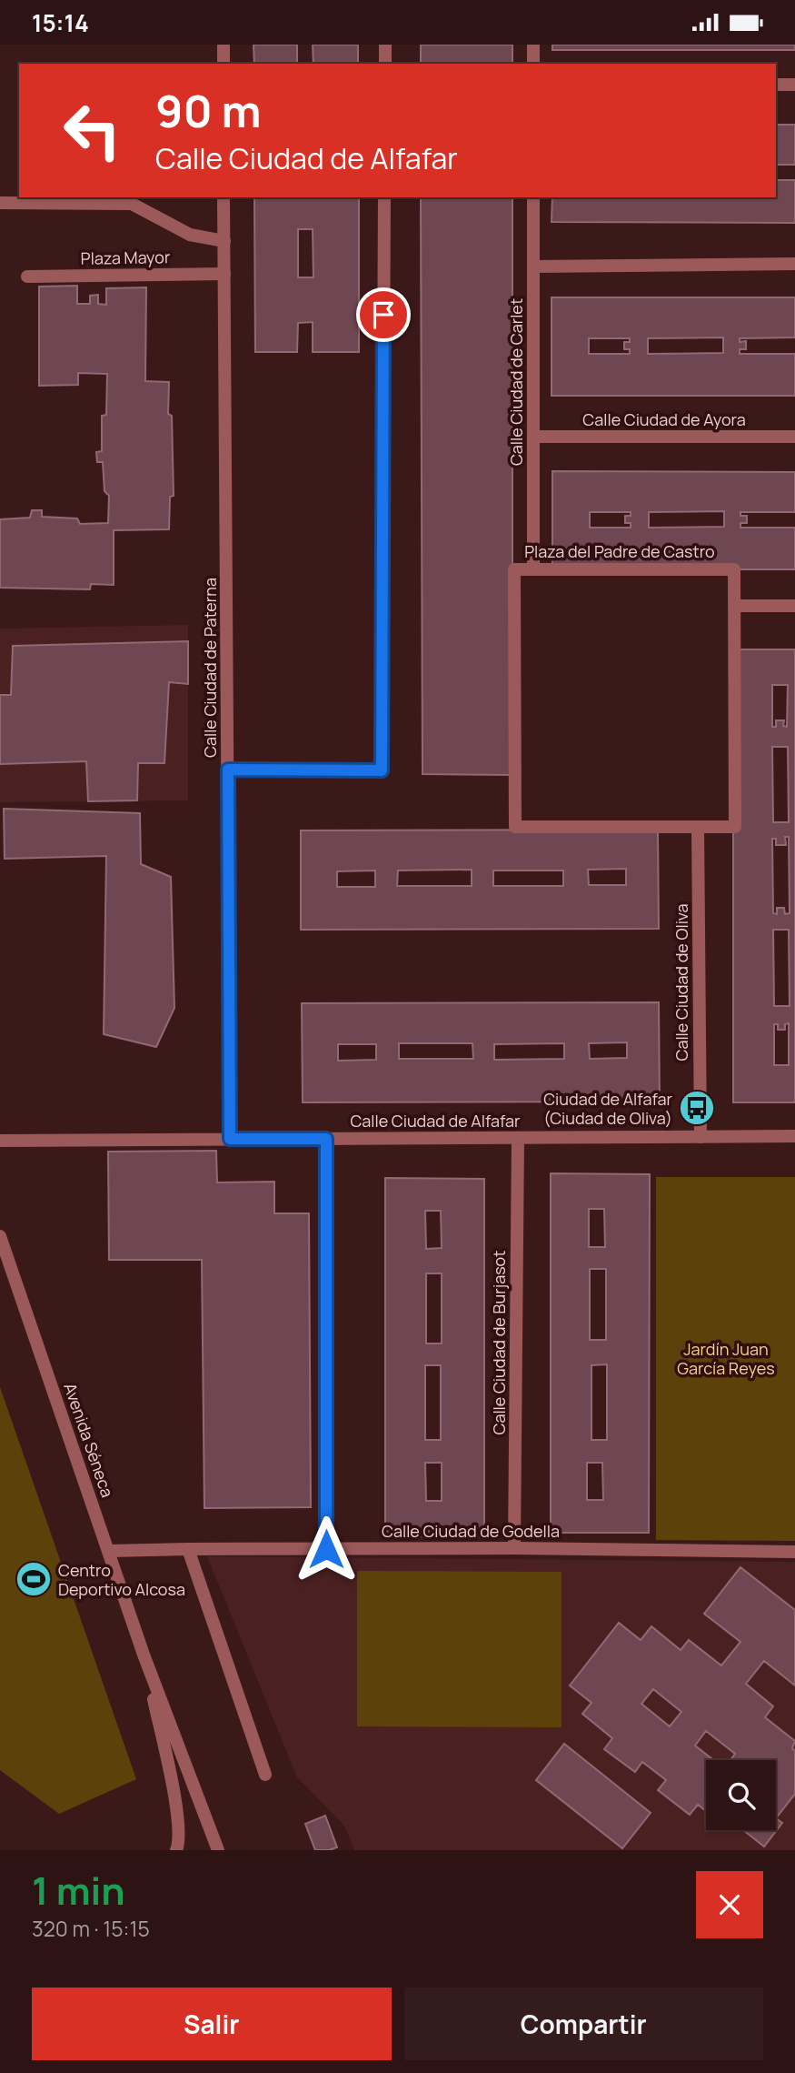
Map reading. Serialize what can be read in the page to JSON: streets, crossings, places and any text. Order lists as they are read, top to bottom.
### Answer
{
  "streets": {
    "street": [
      "Plaza Mayor",
      "Calle Ciudad de Carlet",
      "Calle Ciudad de Ayora",
      "Plaza del Padre de Castro",
      "Calle Ciudad de Paterna",
      "Calle Ciudad de Oliva",
      "Calle Ciudad de Alfafar",
      "Calle Ciudad de Burjasot",
      "Avenida Séneca",
      "Calle Ciudad de Godella"
    ]
  },
  "crossings": [
    ["Plaza Mayor", "Calle Ciudad de Paterna"],
    ["Calle Ciudad de Carlet", "Calle Ciudad de Ayora"],
    ["Calle Ciudad de Carlet", "Plaza del Padre de Castro"],
    ["Plaza del Padre de Castro", "Calle Ciudad de Oliva"],
    ["Calle Ciudad de Paterna", "Calle Ciudad de Alfafar"],
    ["Calle Ciudad de Oliva", "Calle Ciudad de Alfafar"],
    ["Calle Ciudad de Alfafar", "Calle Ciudad de Burjasot"],
    ["Calle Ciudad de Burjasot", "Calle Ciudad de Godella"],
    ["Avenida Séneca", "Calle Ciudad de Godella"]
  ],
  "parks": ["Jardín Juan García Reyes"],
  "places": {
    "bus stop": ["Ciudad de Alfafar (Ciudad de Oliva)"],
    "sports": ["Centro Deportivo Alcosa"]
  },
  "page": {
    "status": "15:14",
    "turn": ["90 m", "Calle Ciudad de Alfafar"],
    "heading": ["1 min", "320 m · 15:15"],
    "buttons": ["Salir", "Compartir"]
  }
}
